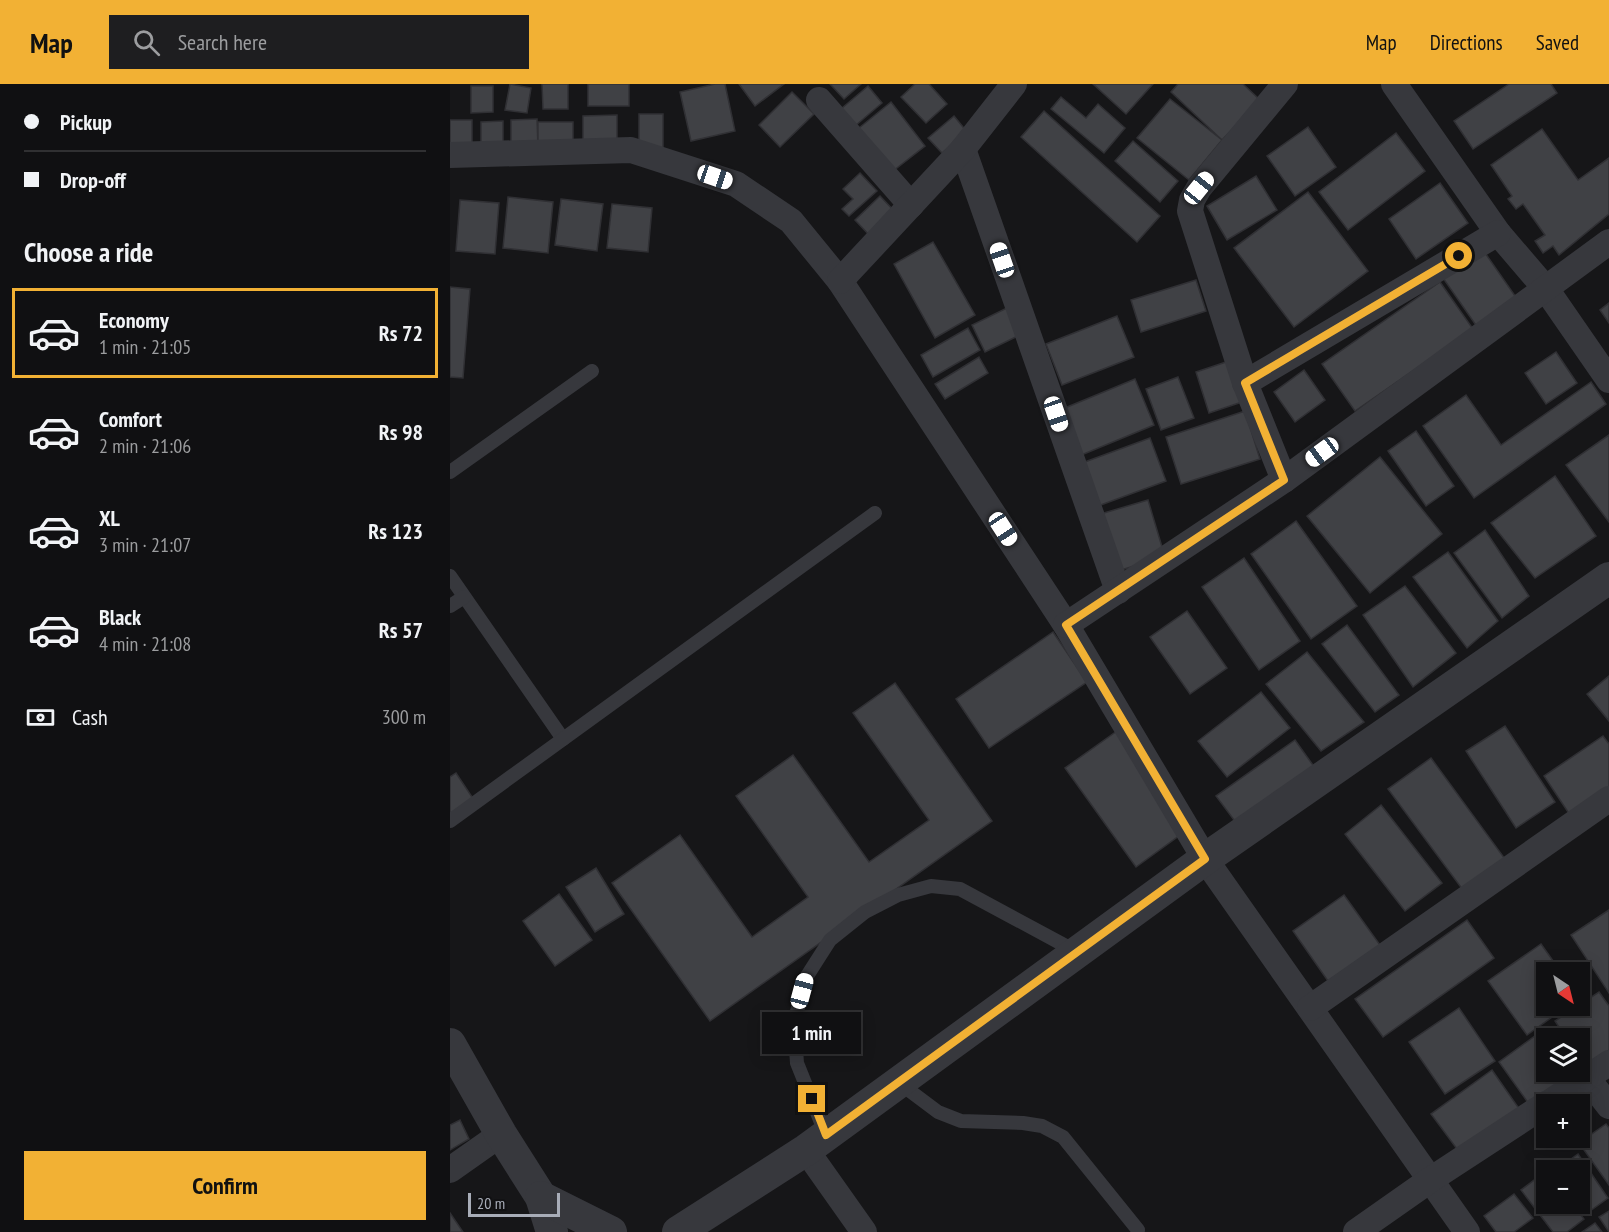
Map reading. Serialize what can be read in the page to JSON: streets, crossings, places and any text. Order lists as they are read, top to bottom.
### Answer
{
  "scale_bar": "20 m",
  "north": "bottom right",
  "page": {
    "header": "Map",
    "search": "Search here",
    "nav": ["Map", "Directions", "Saved"],
    "banner": ["Pickup", "Drop-off"],
    "heading": "Choose a ride",
    "list": [
      {
        "name": "Economy",
        "note": "1 min · 21:05",
        "value": "Rs 72"
      },
      {
        "name": "Comfort",
        "note": "2 min · 21:06",
        "value": "Rs 98"
      },
      {
        "name": "XL",
        "note": "3 min · 21:07",
        "value": "Rs 123"
      },
      {
        "name": "Black",
        "note": "4 min · 21:08",
        "value": "Rs 57"
      }
    ],
    "pay": ["Cash", "300 m"],
    "map_buttons": ["+", "−"],
    "bubble": "1 min",
    "buttons": "Confirm",
    "scale": "20 m"
  }
}
